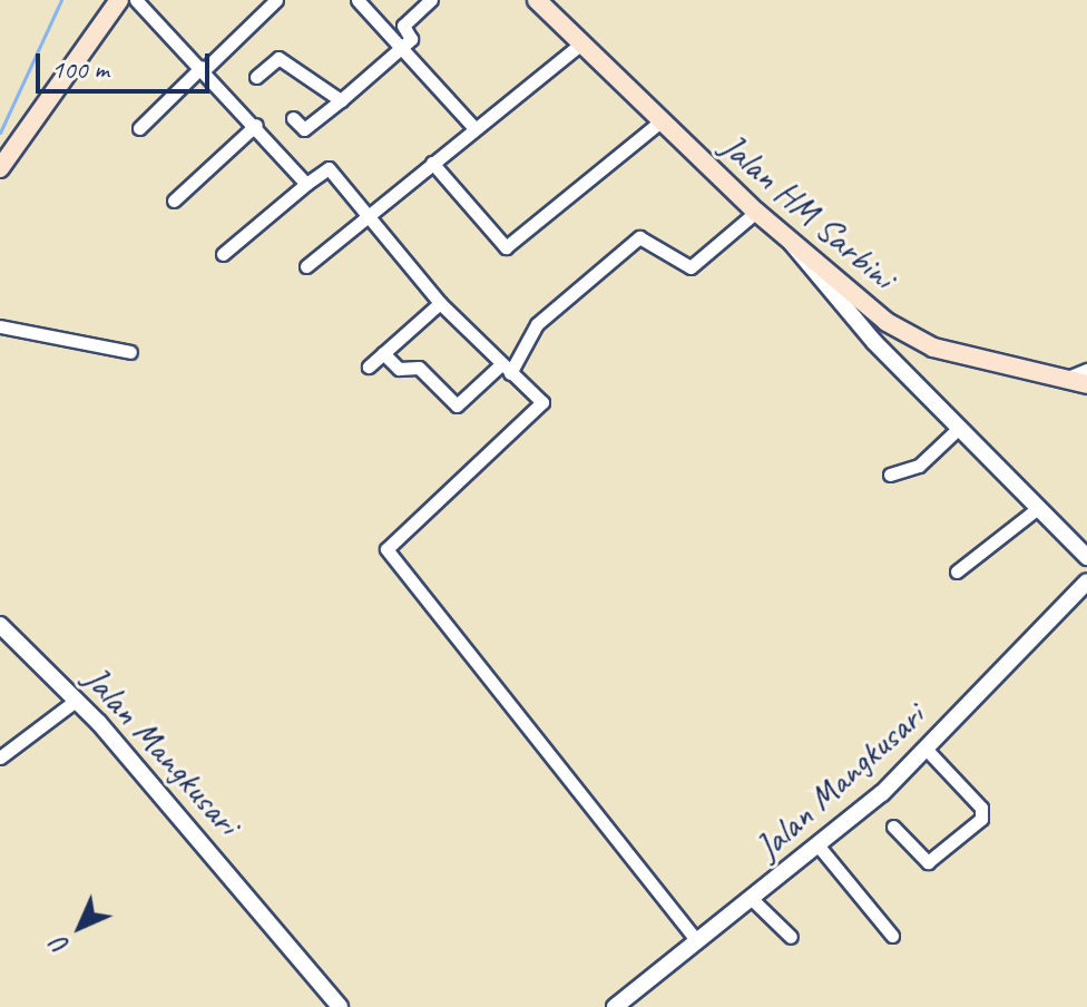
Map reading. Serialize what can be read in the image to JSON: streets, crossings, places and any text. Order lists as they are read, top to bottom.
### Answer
{
  "streets": {
    "main road": ["Jalan HM Sarbini"],
    "street": ["Jalan Mangkusari"]
  },
  "scale_bar": "100 m",
  "north": "bottom left"
}
